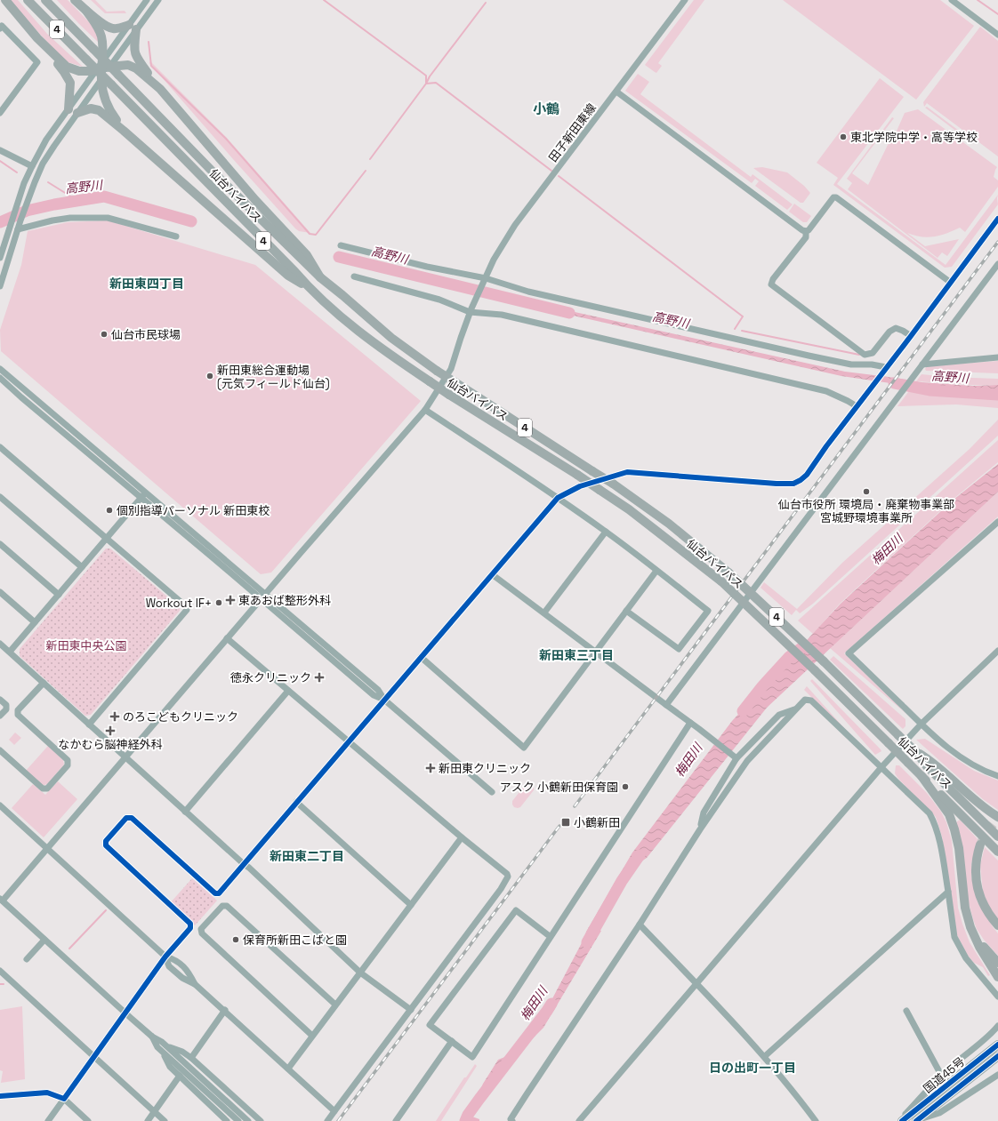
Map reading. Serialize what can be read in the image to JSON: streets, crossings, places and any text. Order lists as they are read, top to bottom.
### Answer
{
  "streets": {
    "highway": ["4", "仙台バイパス", "国道45号"],
    "street": ["田子新田東線"]
  },
  "districts": [
    "小鶴",
    "新田東四丁目",
    "新田東三丁目",
    "新田東二丁目",
    "日の出町一丁目"
  ],
  "water": ["高野川", "梅田川"],
  "parks": ["新田東中央公園"],
  "places": {
    "other": [
      "東北学院中学・高等学校",
      "仙台市民球場",
      "新田東総合運動場 (元気フィールド仙台)",
      "仙台市役所 環境局・廃棄物事業部 宮城野環境事業所",
      "個別指導パーソナル 新田東校",
      "Workout IF+",
      "アスク 小鶴新田保育園",
      "保育所新田こばと園"
    ],
    "health": [
      "東あおば整形外科",
      "徳永クリニック",
      "のろこどもクリニック",
      "なかむら脳神経外科",
      "新田東クリニック"
    ],
    "transit": ["小鶴新田"]
  }
}
